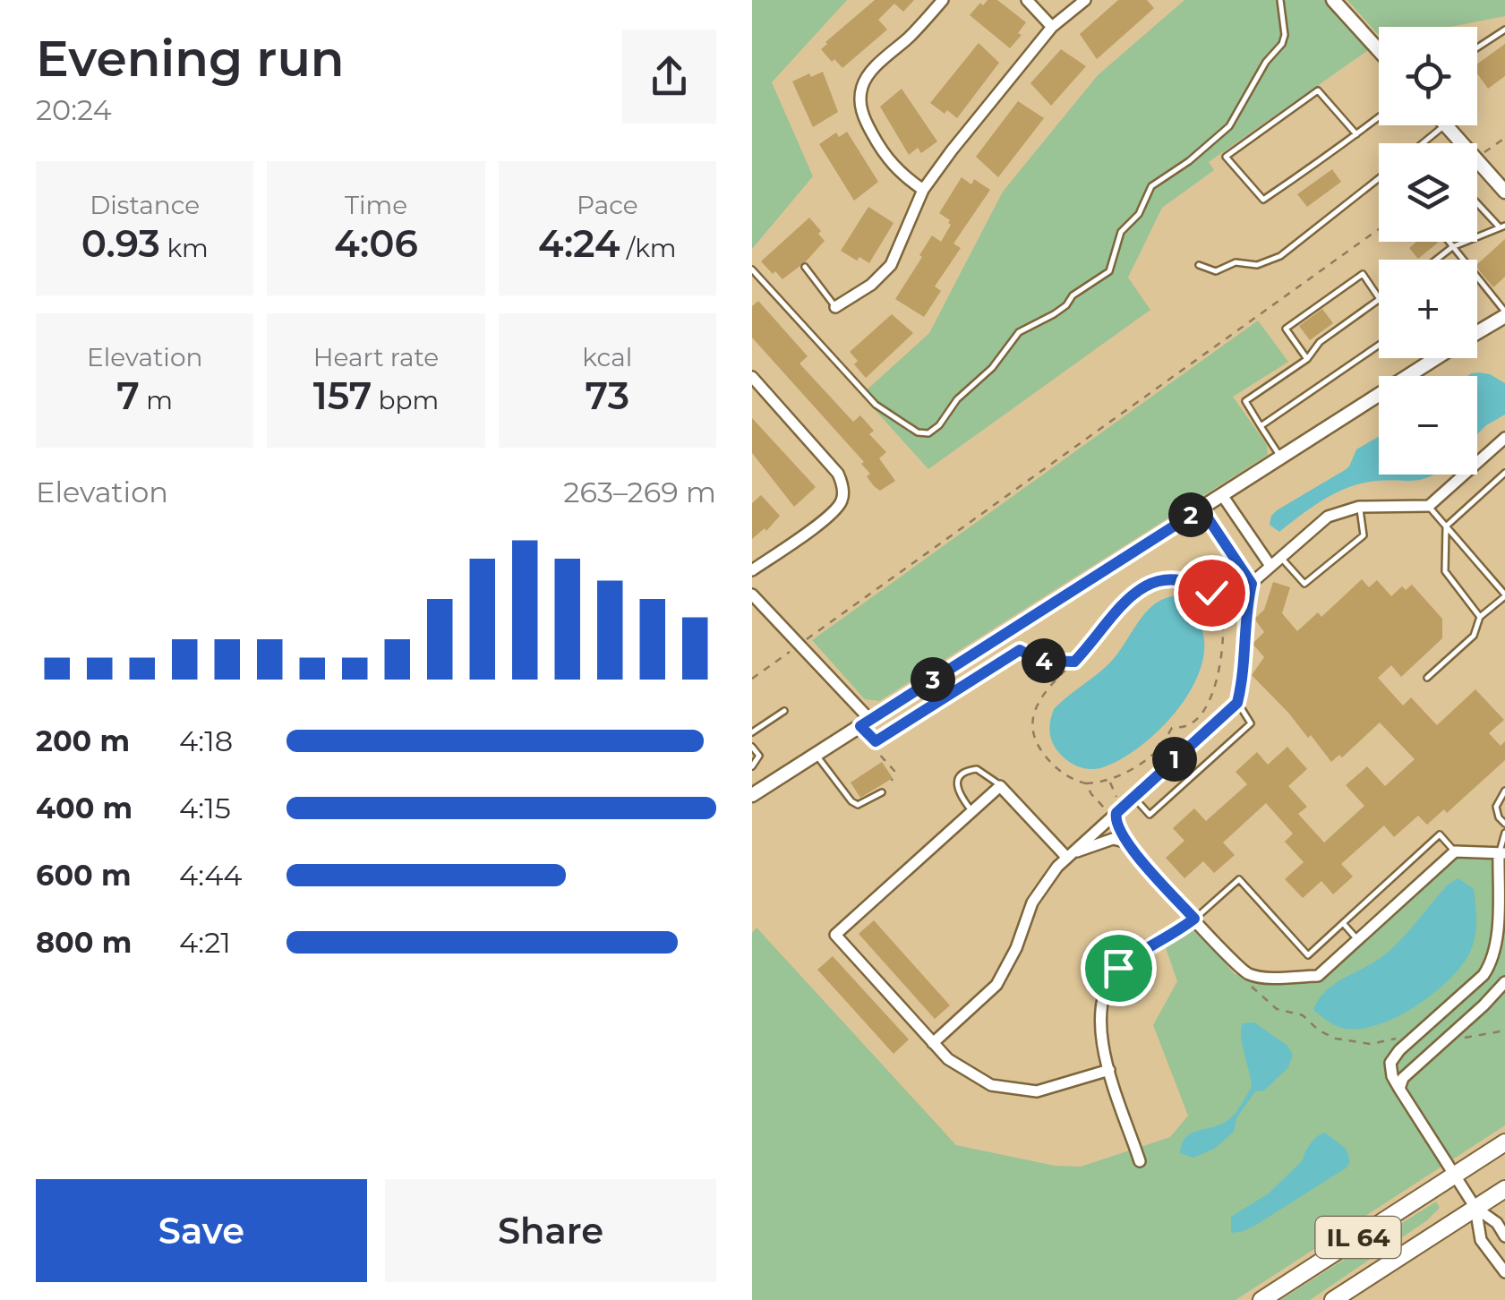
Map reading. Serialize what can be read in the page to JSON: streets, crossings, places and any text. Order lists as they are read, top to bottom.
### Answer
{
  "streets": {
    "main road": ["IL 64"]
  },
  "page": {
    "heading": ["Evening run", "20:24"],
    "map_buttons": ["+", "−"],
    "stats": [
      ["Distance", "0.93 km"],
      ["Time", "4:06"],
      ["Pace", "4:24 /km"],
      ["Elevation", "7 m"],
      ["Heart rate", "157 bpm"],
      ["kcal", "73"]
    ],
    "chart": ["Elevation", "263–269 m"],
    "pins": [
      "2",
      "4",
      "3",
      "1"
    ],
    "list": [
      {
        "name": "200 m",
        "note": "4:18"
      },
      {
        "name": "400 m",
        "note": "4:15"
      },
      {
        "name": "600 m",
        "note": "4:44"
      },
      {
        "name": "800 m",
        "note": "4:21"
      }
    ],
    "buttons": ["Save", "Share"]
  }
}
